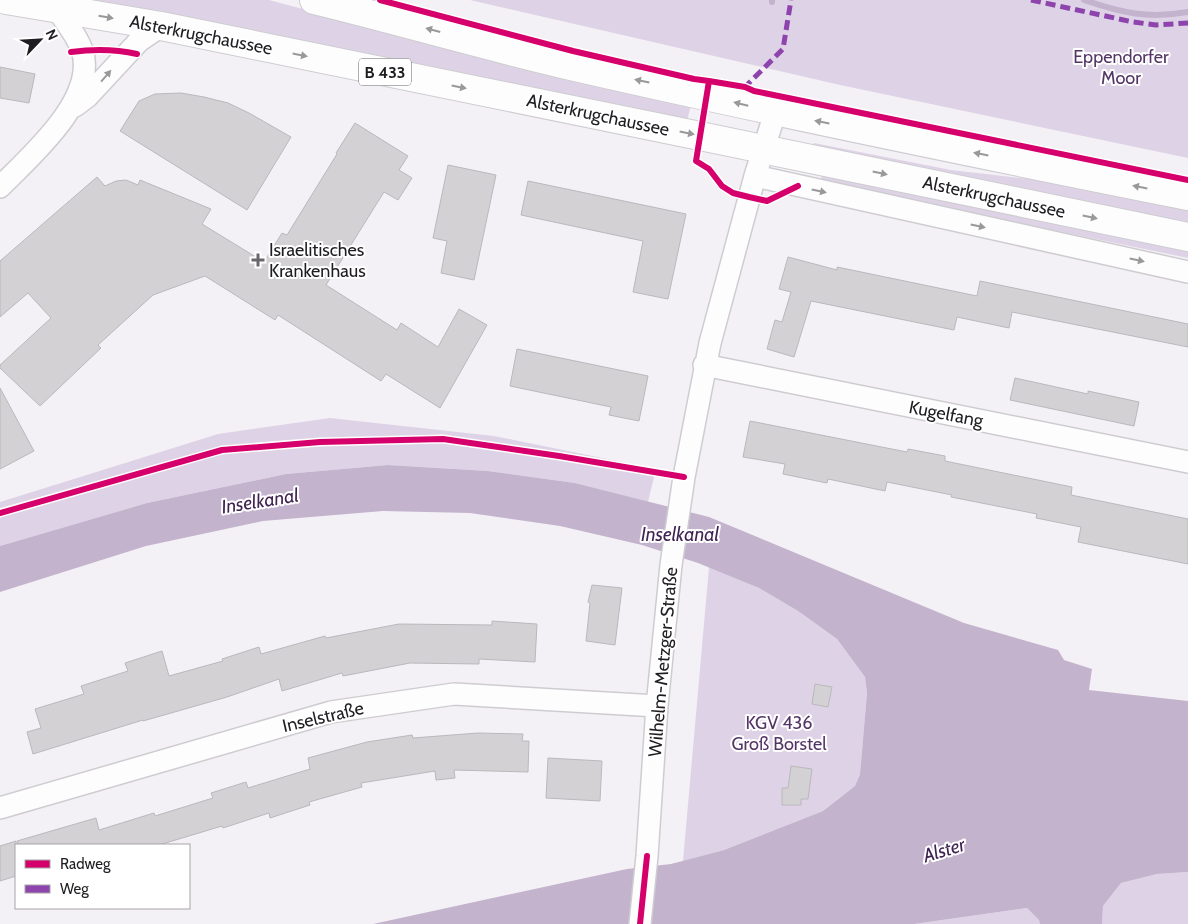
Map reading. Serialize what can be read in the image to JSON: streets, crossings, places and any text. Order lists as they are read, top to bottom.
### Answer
{
  "streets": {
    "main road": ["Alsterkrugchaussee", "B 433"],
    "street": ["Kugelfang", "Wilhelm-Metzger-Straße", "Inselstraße"]
  },
  "crossings": [
    ["Alsterkrugchaussee", "Wilhelm-Metzger-Straße"],
    ["Kugelfang", "Wilhelm-Metzger-Straße"],
    ["Wilhelm-Metzger-Straße", "Inselstraße"]
  ],
  "water": ["Inselkanal", "Alster"],
  "parks": ["Eppendorfer Moor", "KGV 436 Groß Borstel"],
  "places": {
    "health": ["Israelitisches Krankenhaus"]
  },
  "legend": ["Radweg", "Weg"],
  "north": "top right"
}
